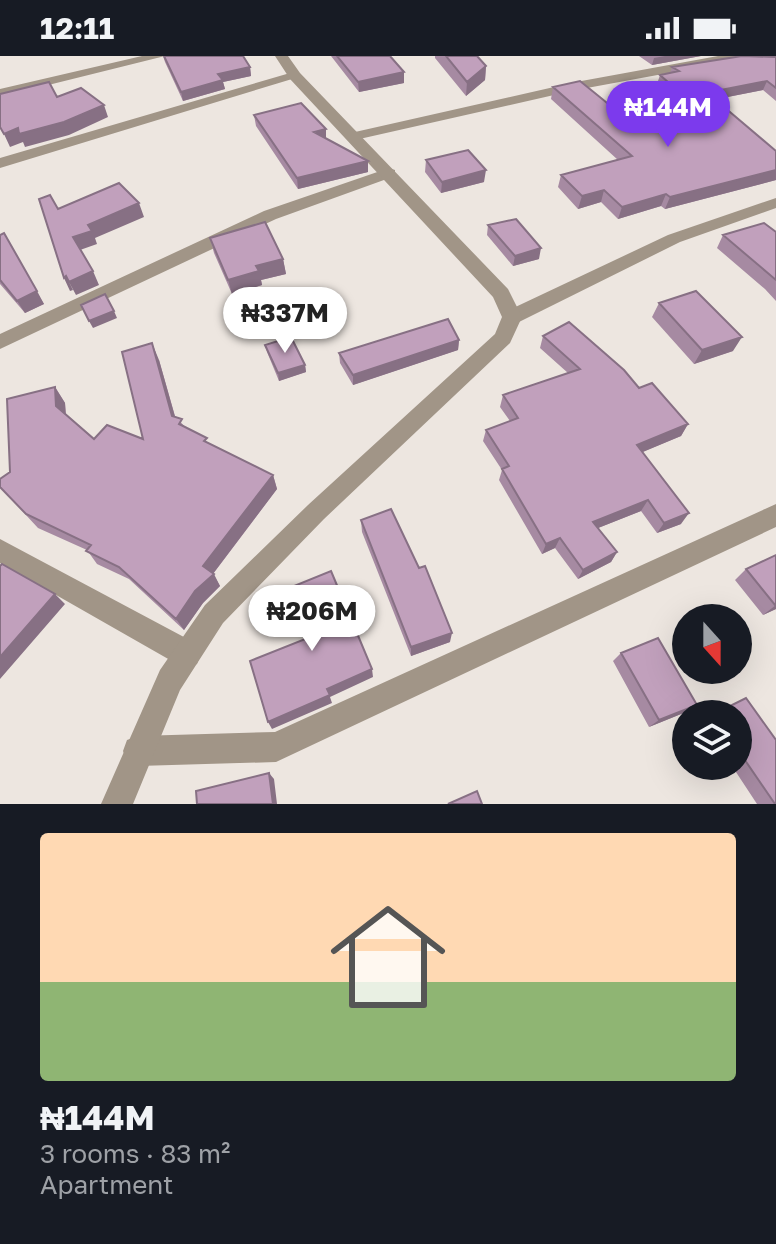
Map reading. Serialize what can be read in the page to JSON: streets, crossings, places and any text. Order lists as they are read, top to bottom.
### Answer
{
  "north": "bottom",
  "page": {
    "status": "12:11",
    "price": ["₦144M", "₦337M", "₦206M"],
    "list": [
      {
        "name": "₦144M",
        "note": "3 rooms · 83 m² · Apartment"
      }
    ]
  }
}
